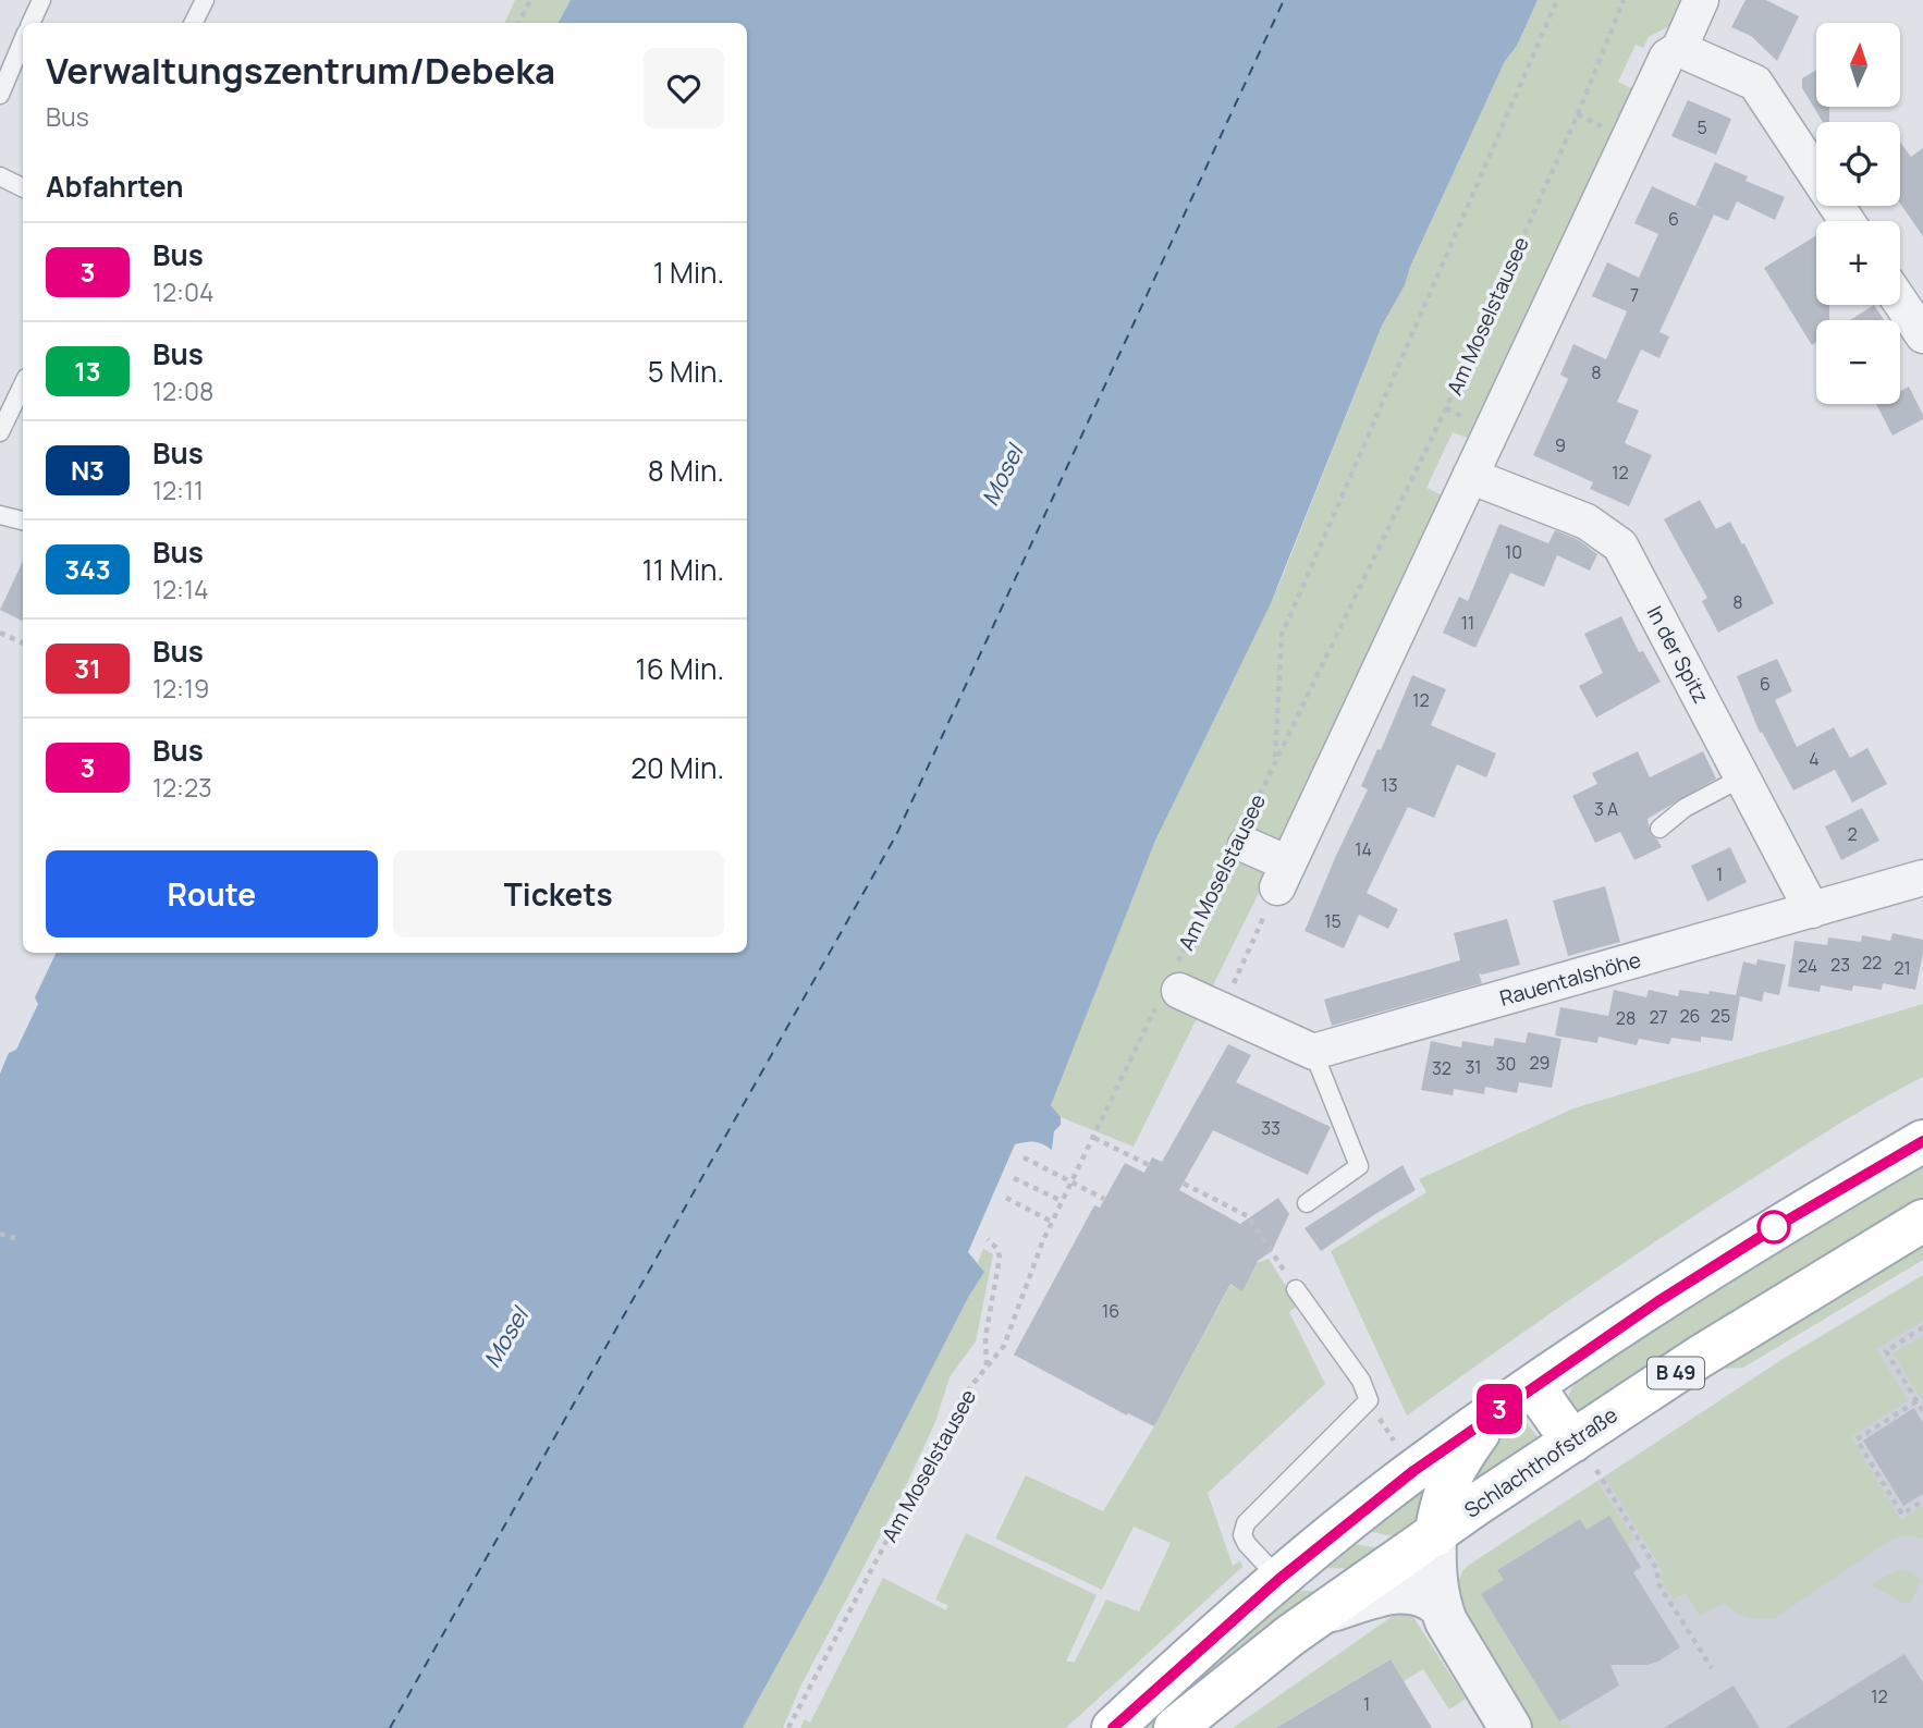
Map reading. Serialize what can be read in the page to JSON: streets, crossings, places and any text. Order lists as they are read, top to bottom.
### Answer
{
  "streets": {
    "main road": ["B 49", "Schlachthofstraße"],
    "street": ["Am Moselstausee", "In der Spitz", "Rauentalshöhe"]
  },
  "crossings": [
    ["In der Spitz", "Rauentalshöhe"]
  ],
  "water": ["Mosel"],
  "lines": ["bus line 3"],
  "house_numbers": [
    "5",
    "6",
    "7",
    "8",
    "9",
    "12",
    "10",
    "8",
    "11",
    "6",
    "12",
    "4",
    "13",
    "3 A",
    "2",
    "14",
    "1",
    "15",
    "22",
    "23",
    "24",
    "21",
    "26",
    "25",
    "27",
    "28",
    "29",
    "30",
    "31",
    "32",
    "33",
    "16",
    "12",
    "1"
  ],
  "north": "top",
  "page": {
    "on_map": "3",
    "map_buttons": ["+", "−"],
    "heading": [
      ["Verwaltungszentrum/Debeka", "Bus"],
      "Abfahrten"
    ],
    "list": [
      {
        "mark": "3",
        "name": "Bus",
        "note": "12:04",
        "value": "1 Min."
      },
      {
        "mark": "13",
        "name": "Bus",
        "note": "12:08",
        "value": "5 Min."
      },
      {
        "mark": "N3",
        "name": "Bus",
        "note": "12:11",
        "value": "8 Min."
      },
      {
        "mark": "343",
        "name": "Bus",
        "note": "12:14",
        "value": "11 Min."
      },
      {
        "mark": "31",
        "name": "Bus",
        "note": "12:19",
        "value": "16 Min."
      },
      {
        "mark": "3",
        "name": "Bus",
        "note": "12:23",
        "value": "20 Min."
      }
    ],
    "buttons": ["Route", "Tickets"]
  }
}
